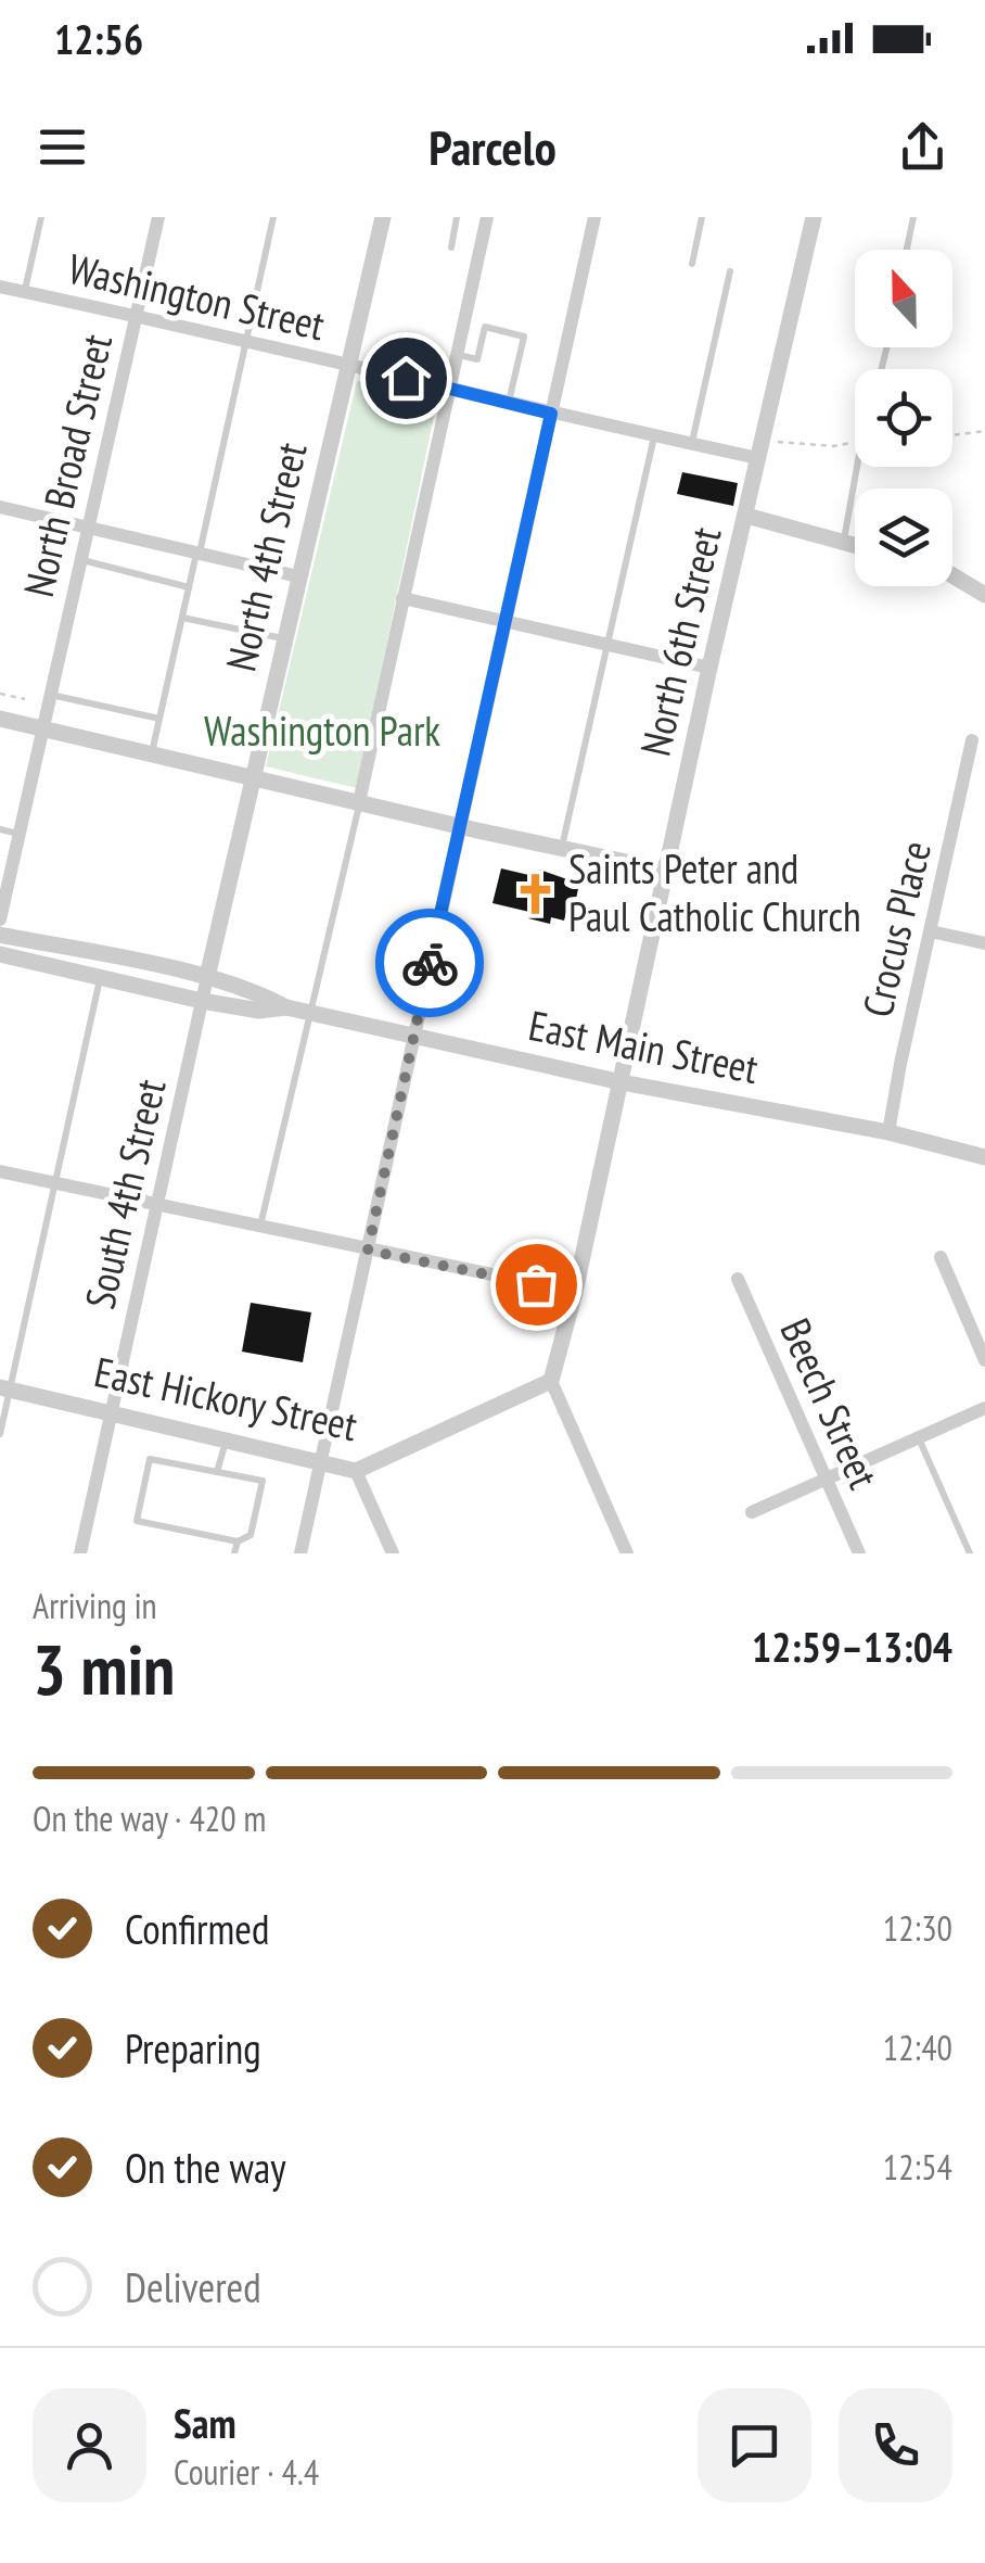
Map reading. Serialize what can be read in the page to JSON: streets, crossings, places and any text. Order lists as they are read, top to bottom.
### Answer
{
  "streets": {
    "street": [
      "Washington Street",
      "North Broad Street",
      "North 4th Street",
      "North 6th Street",
      "Crocus Place",
      "East Main Street",
      "South 4th Street",
      "East Hickory Street",
      "Beech Street"
    ]
  },
  "crossings": [
    ["Washington Street", "North Broad Street"],
    ["Washington Street", "North 4th Street"],
    ["Washington Street", "North 6th Street"],
    ["North 4th Street", "East Main Street"],
    ["North 4th Street", "South 4th Street"],
    ["North 6th Street", "East Main Street"],
    ["North 6th Street", "East Hickory Street"],
    ["Crocus Place", "East Main Street"],
    ["East Main Street", "South 4th Street"],
    ["South 4th Street", "East Hickory Street"]
  ],
  "parks": ["Washington Park"],
  "places": {
    "church": ["Saints Peter and Paul Catholic Church"]
  },
  "north": "top",
  "page": {
    "status": "12:56",
    "header": "Parcelo",
    "heading": ["3 min", "Arriving in", "12:59–13:04"],
    "panel": ["Sam", "Courier · 4.4"],
    "bar": "On the way · 420 m",
    "list": [
      ["Confirmed", "12:30"],
      ["Preparing", "12:40"],
      ["On the way", "12:54"],
      "Delivered"
    ]
  }
}
